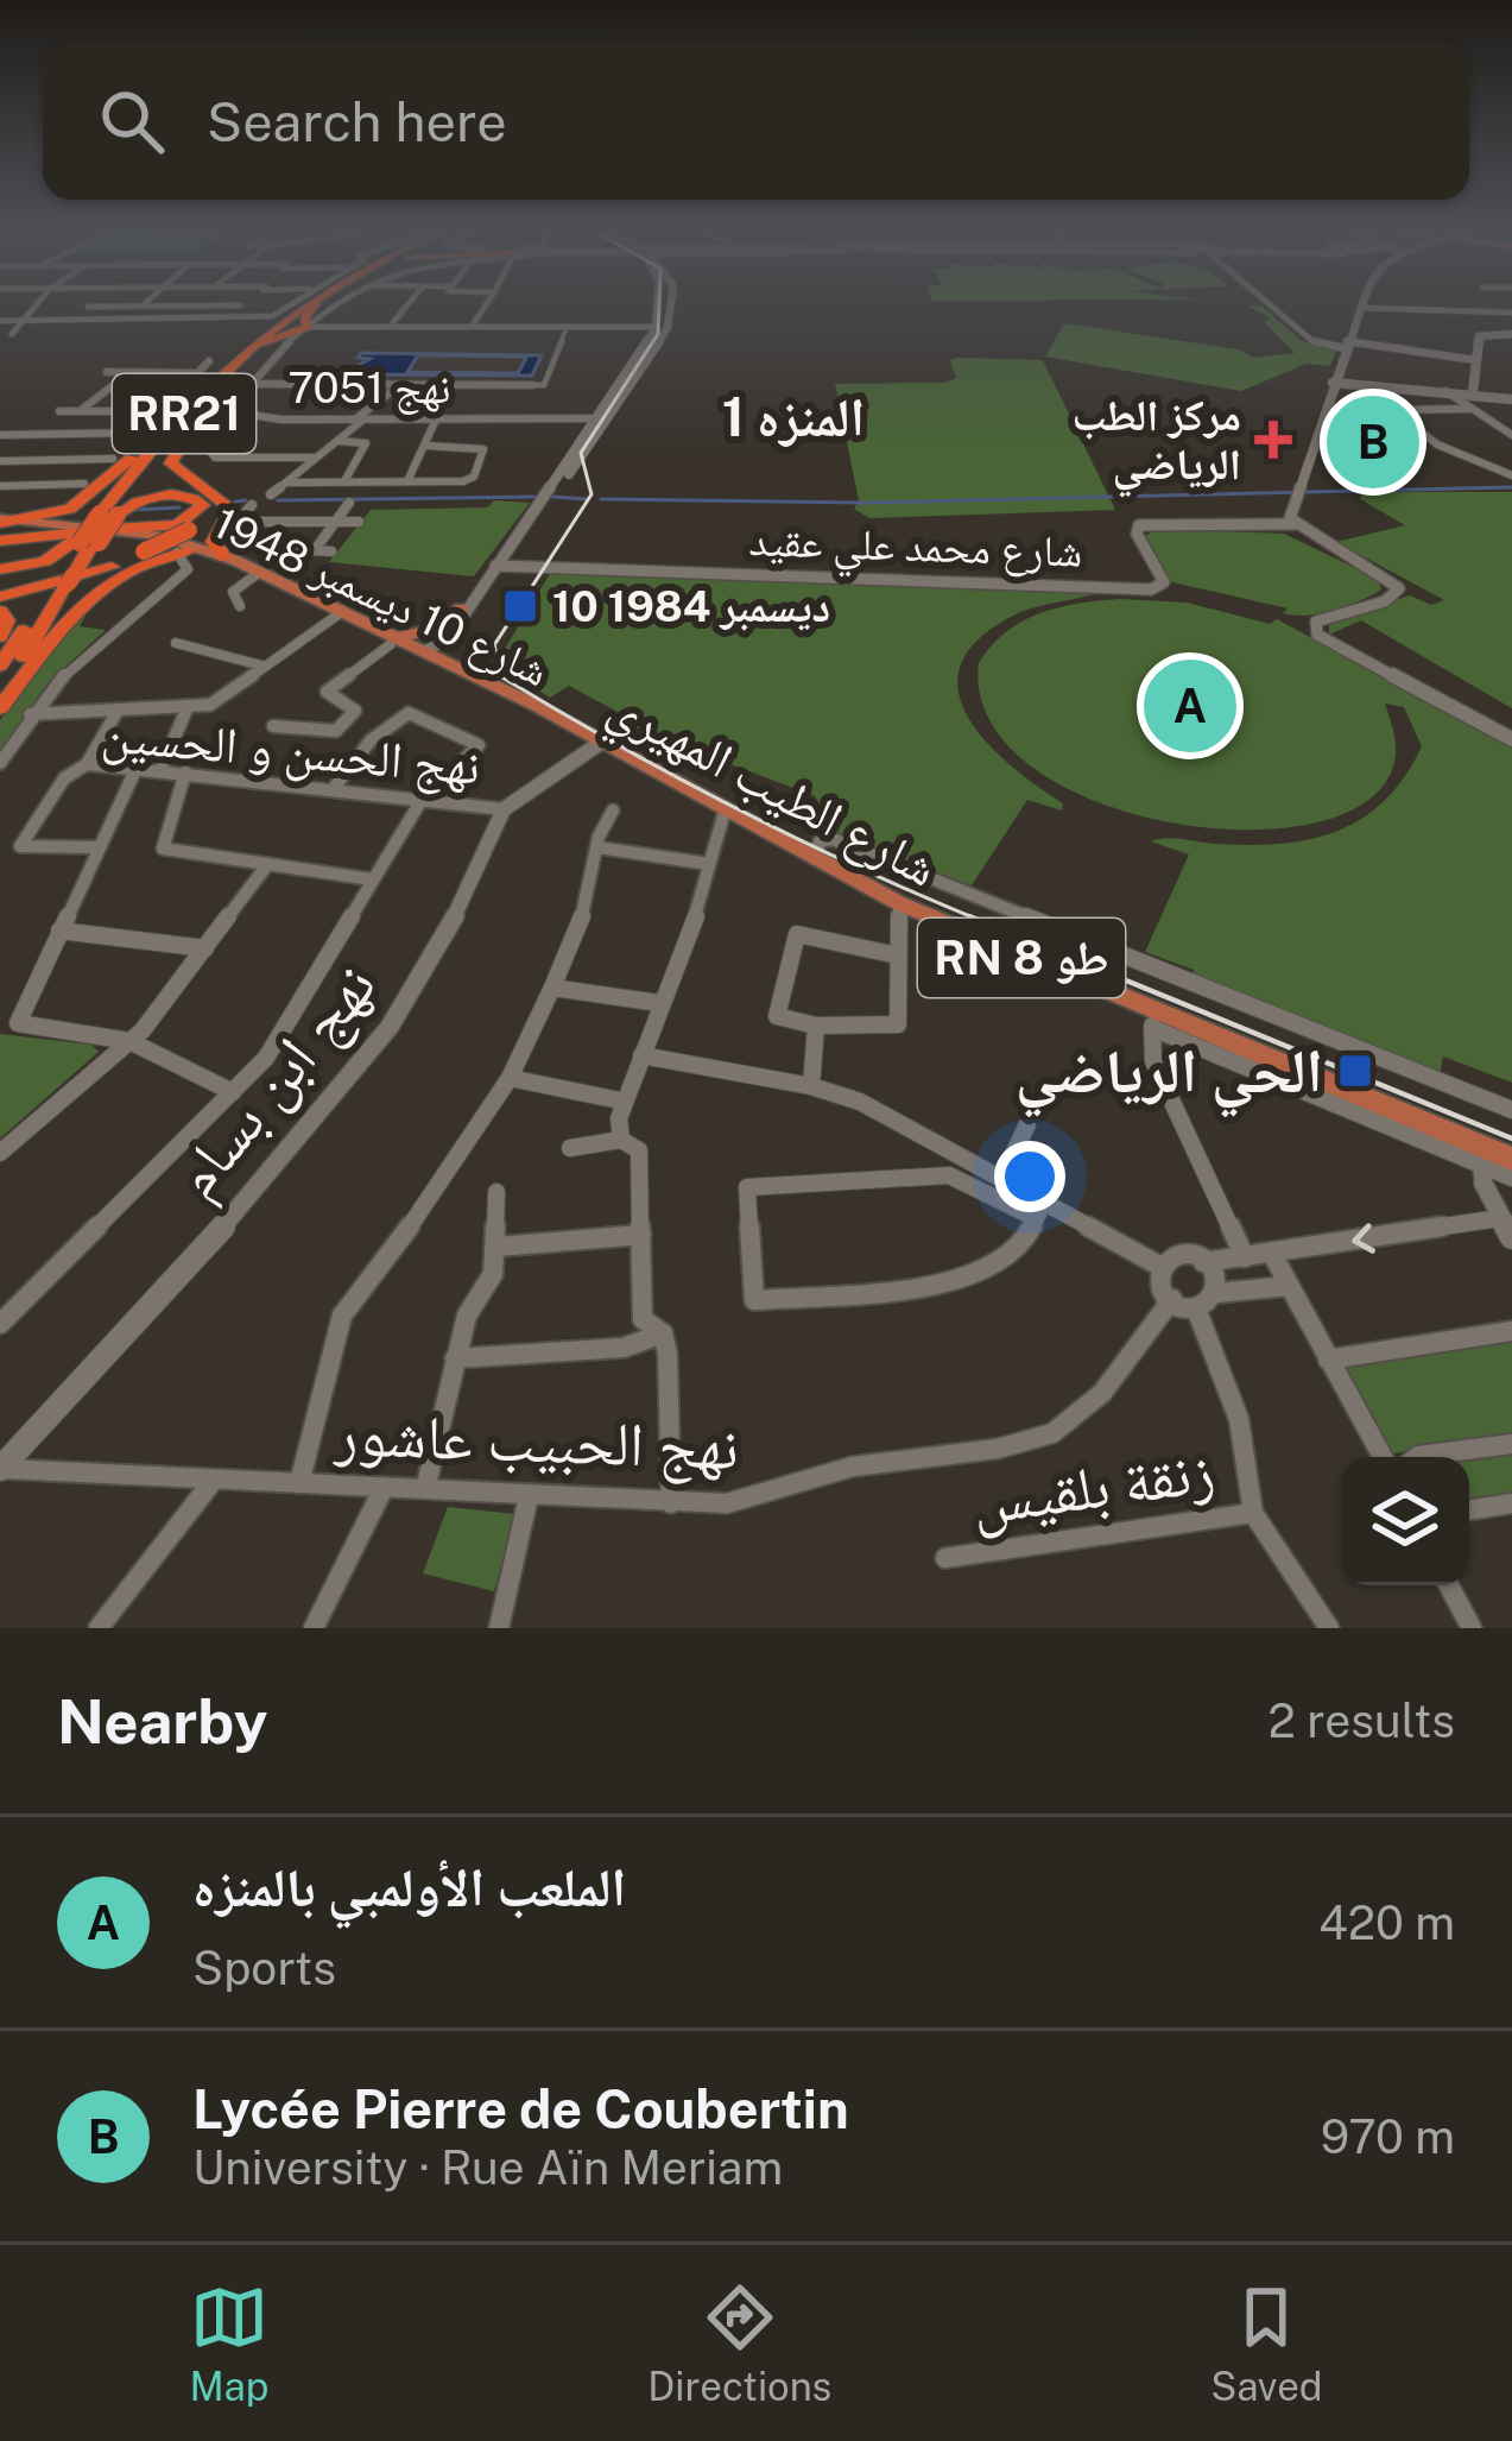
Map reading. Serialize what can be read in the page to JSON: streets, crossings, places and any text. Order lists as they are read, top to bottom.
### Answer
{
  "streets": {
    "highway": ["RR21"],
    "main road": ["شارع 10 ديسمبر 1948", "شارع الطيب المهيري", "RN 8 طو"],
    "street": [
      "نهج 7051",
      "شارع محمد علي عقيد",
      "نهج الحسن و الحسين",
      "نهج ابن بسام",
      "نهج الحبيب عاشور",
      "زنقة بلقيس"
    ]
  },
  "crossings": [
    ["RR21", "شارع 10 ديسمبر 1948"],
    ["شارع 10 ديسمبر 1948", "شارع الطيب المهيري"],
    ["نهج الحسن و الحسين", "نهج ابن بسام"],
    ["نهج ابن بسام", "نهج الحبيب عاشور"]
  ],
  "districts": ["المنزه 1"],
  "places": {
    "health": ["مركز الطب الرياضي"],
    "transit": ["10 ديسمبر 1984", "الحي الرياضي"]
  },
  "page": {
    "search": "Search here",
    "pins": ["B", "A"],
    "heading": ["Nearby", "2 results"],
    "list": [
      {
        "mark": "A",
        "name": "الملعب الأولمبي بالمنزه",
        "note": "Sports",
        "value": "420 m"
      },
      {
        "mark": "B",
        "name": "Lycée Pierre de Coubertin",
        "note": "University · Rue Aïn Meriam",
        "value": "970 m"
      }
    ],
    "nav": ["Map", "Directions", "Saved"]
  }
}
